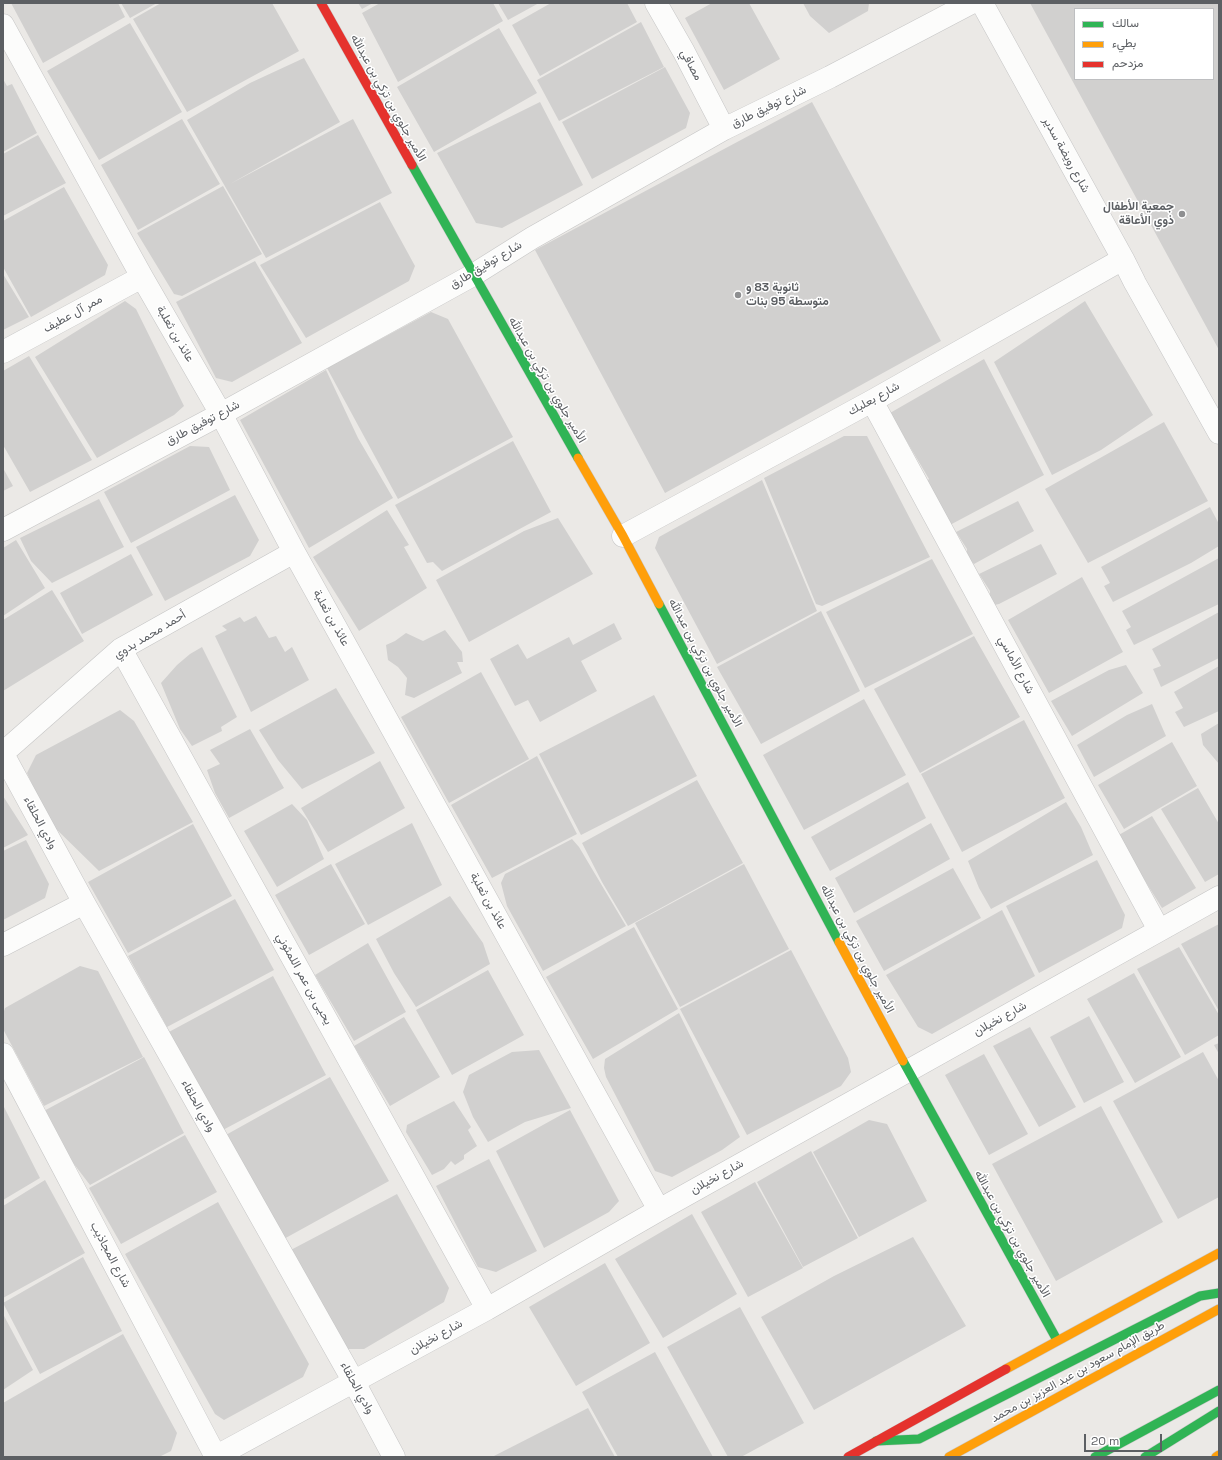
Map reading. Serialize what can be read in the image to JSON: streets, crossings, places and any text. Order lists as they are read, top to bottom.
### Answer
{
  "streets": {
    "street": [
      "مصافي",
      "الأمير جلوي بن تركي بن عبدالله",
      "شارع توفيق طارق",
      "شارع رويضة سدير",
      "ممر آل عطيف",
      "عائذ بن ثعلبة",
      "شارع بعلبك",
      "أحمد محمد بدوي",
      "شارع الأماسي",
      "وادي الحلقاء",
      "يحيى بن عمر اللمثوني",
      "شارع نخيلان",
      "شارع المجاذيب",
      "طريق الإمام سعود بن عبد العزيز بن محمد"
    ]
  },
  "crossings": [
    ["مصافي", "شارع توفيق طارق"],
    ["الأمير جلوي بن تركي بن عبدالله", "شارع توفيق طارق"],
    ["الأمير جلوي بن تركي بن عبدالله", "شارع بعلبك"],
    ["الأمير جلوي بن تركي بن عبدالله", "شارع نخيلان"],
    ["شارع توفيق طارق", "عائذ بن ثعلبة"],
    ["شارع رويضة سدير", "شارع بعلبك"],
    ["ممر آل عطيف", "عائذ بن ثعلبة"],
    ["عائذ بن ثعلبة", "أحمد محمد بدوي"],
    ["عائذ بن ثعلبة", "شارع نخيلان"],
    ["شارع بعلبك", "شارع الأماسي"],
    ["أحمد محمد بدوي", "وادي الحلقاء"],
    ["أحمد محمد بدوي", "يحيى بن عمر اللمثوني"],
    ["شارع الأماسي", "شارع نخيلان"],
    ["وادي الحلقاء", "شارع نخيلان"],
    ["يحيى بن عمر اللمثوني", "شارع نخيلان"],
    ["شارع نخيلان", "شارع المجاذيب"]
  ],
  "places": ["جمعية الأطفال ذوي الأعاقة", "ثانوية 83 و متوسطة 95 بنات"],
  "legend": ["سالك", "بطيء", "مزدحم"],
  "scale_bar": "20 m"
}
